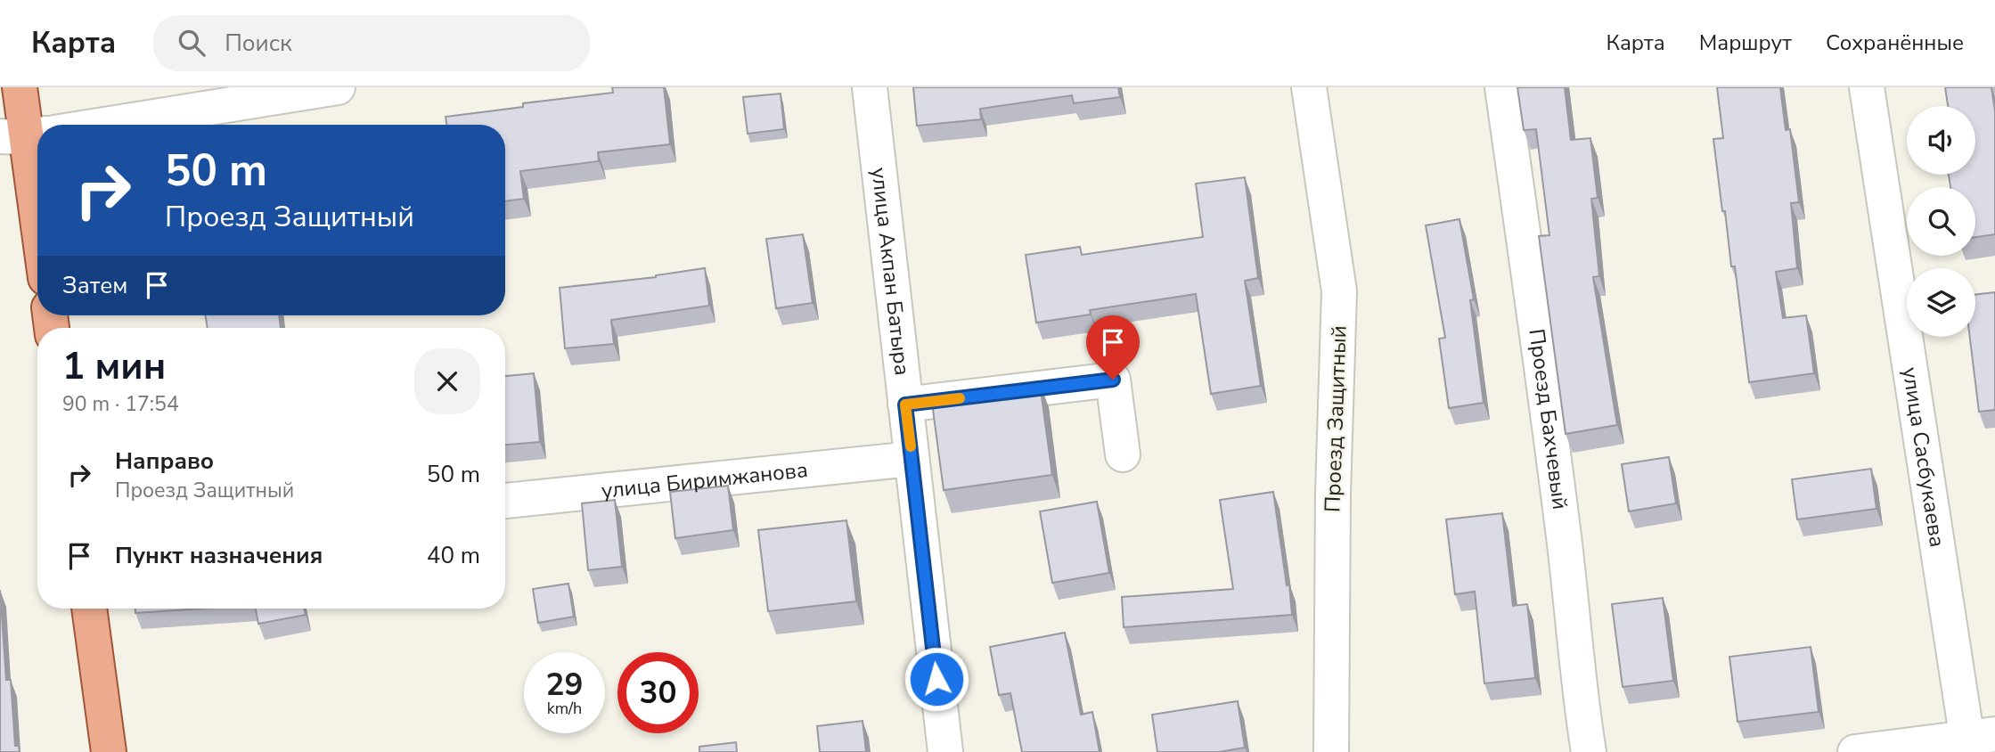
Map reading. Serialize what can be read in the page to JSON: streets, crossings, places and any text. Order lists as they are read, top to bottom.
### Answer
{
  "streets": {
    "street": [
      "улица Акпан Батыра",
      "Проезд Защитный",
      "Проезд Бахчевый",
      "улица Сасбукаева",
      "улица Биримжанова"
    ]
  },
  "crossings": [
    ["улица Акпан Батыра", "улица Биримжанова"]
  ],
  "page": {
    "header": "Карта",
    "search": "Поиск",
    "nav": ["Карта", "Маршрут", "Сохранённые"],
    "turn": ["50 m", "Проезд Защитный"],
    "then": "Затем",
    "heading": ["1 мин", "90 m · 17:54"],
    "list": [
      {
        "name": "Направо",
        "note": "Проезд Защитный",
        "value": "50 m"
      },
      {
        "name": "Пункт назначения",
        "value": "40 m"
      }
    ],
    "speed": "29 km/h",
    "limit": "30"
  }
}
